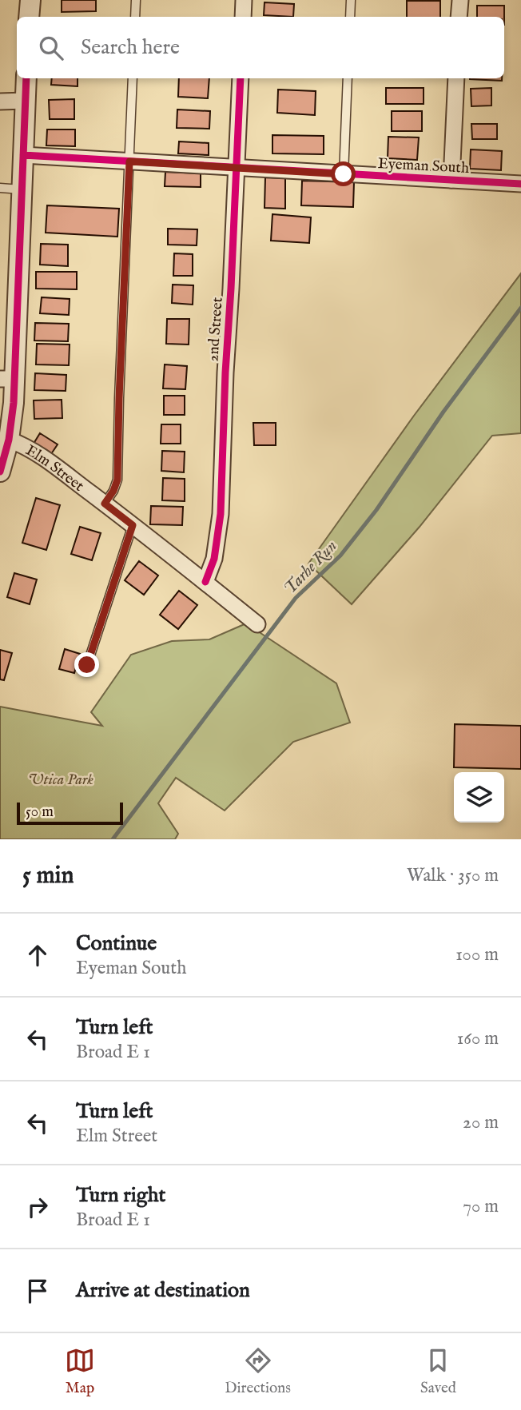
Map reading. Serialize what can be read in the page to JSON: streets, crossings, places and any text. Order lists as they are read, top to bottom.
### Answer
{
  "streets": {
    "street": ["Eyeman South", "2nd Street", "Elm Street"]
  },
  "crossings": [
    ["Eyeman South", "2nd Street"],
    ["2nd Street", "Elm Street"]
  ],
  "water": ["Tarhe Run"],
  "parks": ["Utica Park"],
  "scale_bar": "50 m",
  "page": {
    "search": "Search here",
    "scale": "50 m",
    "heading": ["5 min", "Walk · 350 m"],
    "list": [
      ["Continue", "Eyeman South", "100 m"],
      ["Turn left", "Broad E 1", "160 m"],
      ["Turn left", "Elm Street", "20 m"],
      ["Turn right", "Broad E 1", "70 m"],
      "Arrive at destination"
    ],
    "nav": ["Map", "Directions", "Saved"]
  }
}
